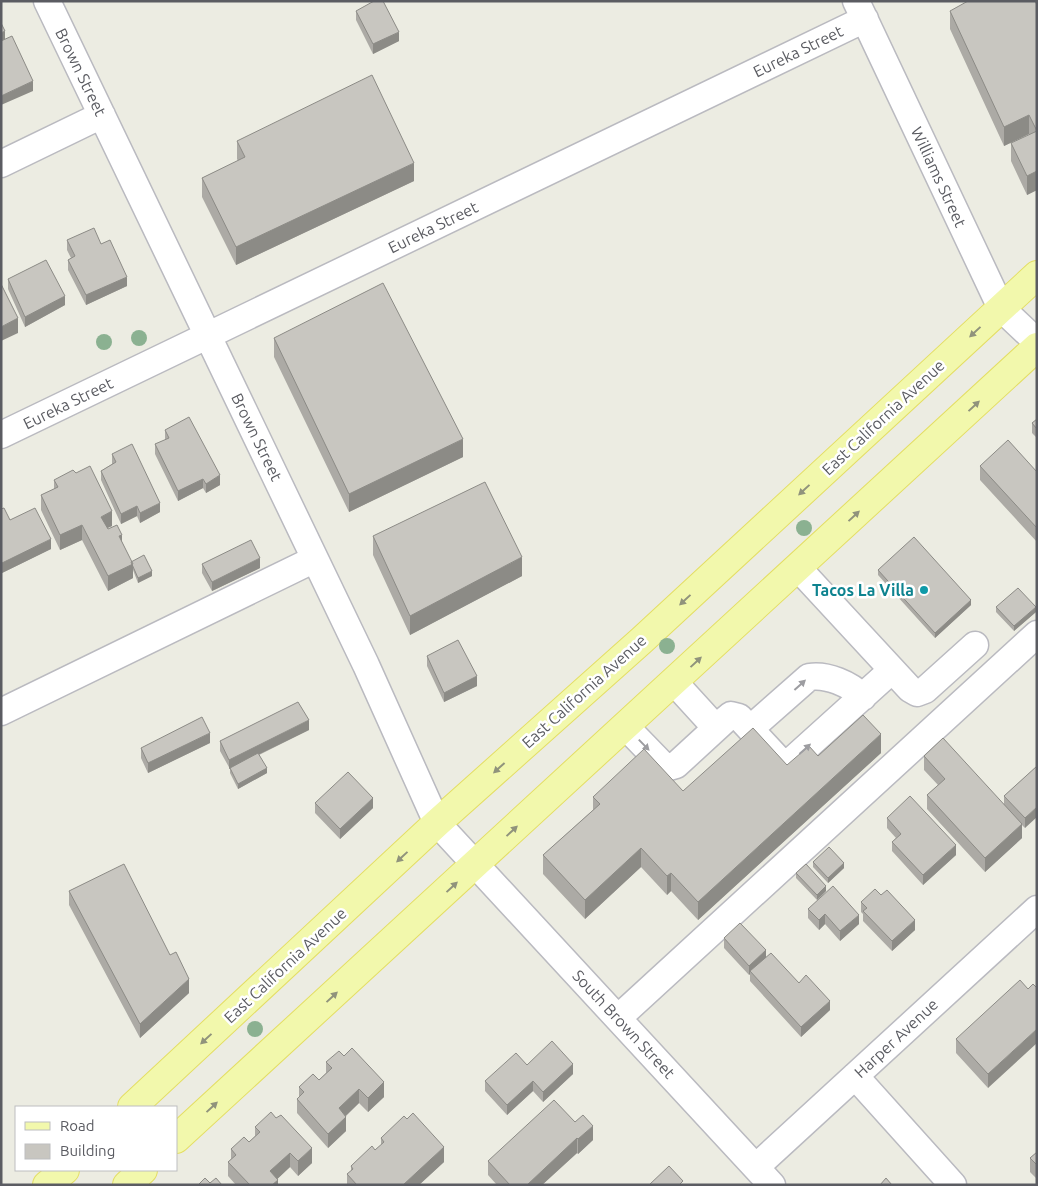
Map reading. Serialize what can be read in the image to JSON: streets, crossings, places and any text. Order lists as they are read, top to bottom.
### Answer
{
  "streets": {
    "main road": ["East California Avenue"],
    "street": [
      "Eureka Street",
      "Brown Street",
      "Williams Street",
      "South Brown Street",
      "Harper Avenue"
    ]
  },
  "crossings": [
    ["Eureka Street", "Brown Street"],
    ["Eureka Street", "Williams Street"],
    ["Brown Street", "East California Avenue"],
    ["Brown Street", "South Brown Street"],
    ["Williams Street", "East California Avenue"],
    ["South Brown Street", "Harper Avenue"]
  ],
  "places": ["Tacos La Villa"],
  "legend": ["Road", "Building"]
}
